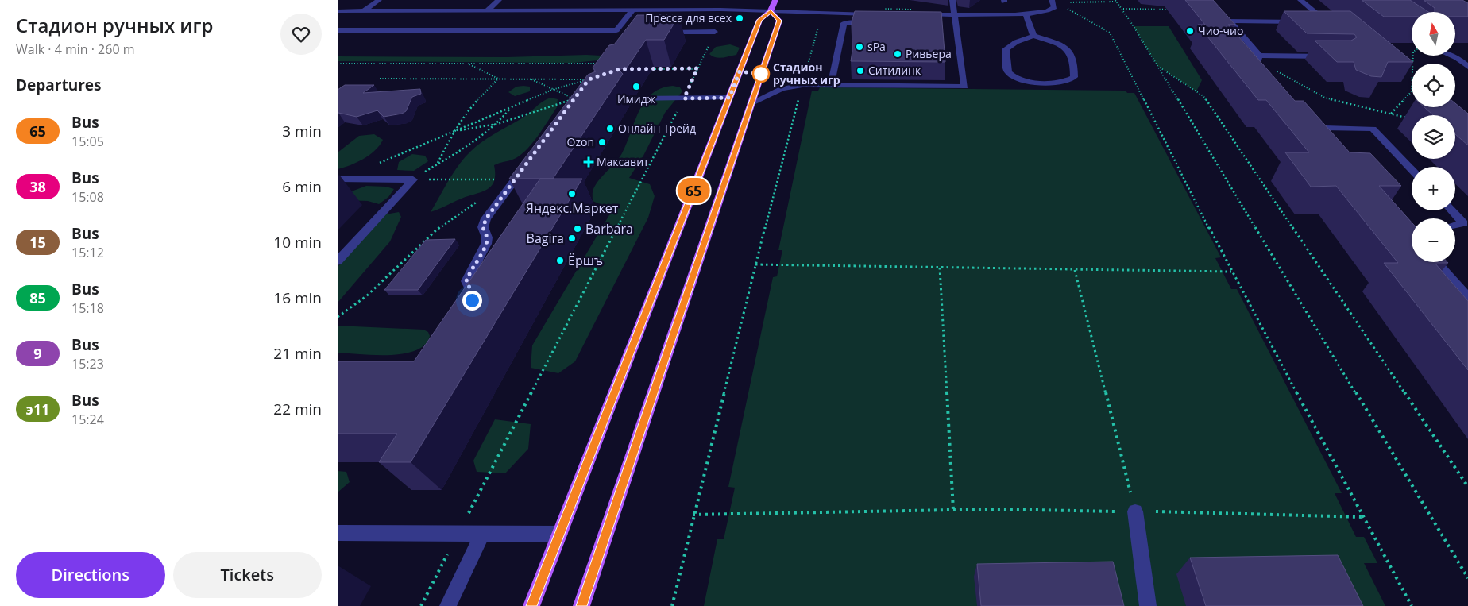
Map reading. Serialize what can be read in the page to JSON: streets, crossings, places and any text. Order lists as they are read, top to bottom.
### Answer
{
  "places": {
    "other": [
      "Пресса для всех",
      "Чио-чио",
      "sPa",
      "Ривьера",
      "Ситилинк",
      "Стадион ручных игр",
      "Имидж",
      "Онлайн Трейд",
      "Ozon",
      "Яндекс.Маркет",
      "Barbara",
      "Bagira",
      "Ёршъ"
    ],
    "health": ["Максавит"]
  },
  "lines": ["bus line 65"],
  "north": "top",
  "page": {
    "heading": [
      ["Стадион ручных игр", "Walk · 4 min · 260 m"],
      "Departures"
    ],
    "on_map": "65",
    "map_buttons": ["+", "−"],
    "list": [
      {
        "mark": "65",
        "name": "Bus",
        "note": "15:05",
        "value": "3 min"
      },
      {
        "mark": "38",
        "name": "Bus",
        "note": "15:08",
        "value": "6 min"
      },
      {
        "mark": "15",
        "name": "Bus",
        "note": "15:12",
        "value": "10 min"
      },
      {
        "mark": "85",
        "name": "Bus",
        "note": "15:18",
        "value": "16 min"
      },
      {
        "mark": "9",
        "name": "Bus",
        "note": "15:23",
        "value": "21 min"
      },
      {
        "mark": "э11",
        "name": "Bus",
        "note": "15:24",
        "value": "22 min"
      }
    ],
    "buttons": ["Directions", "Tickets"]
  }
}
